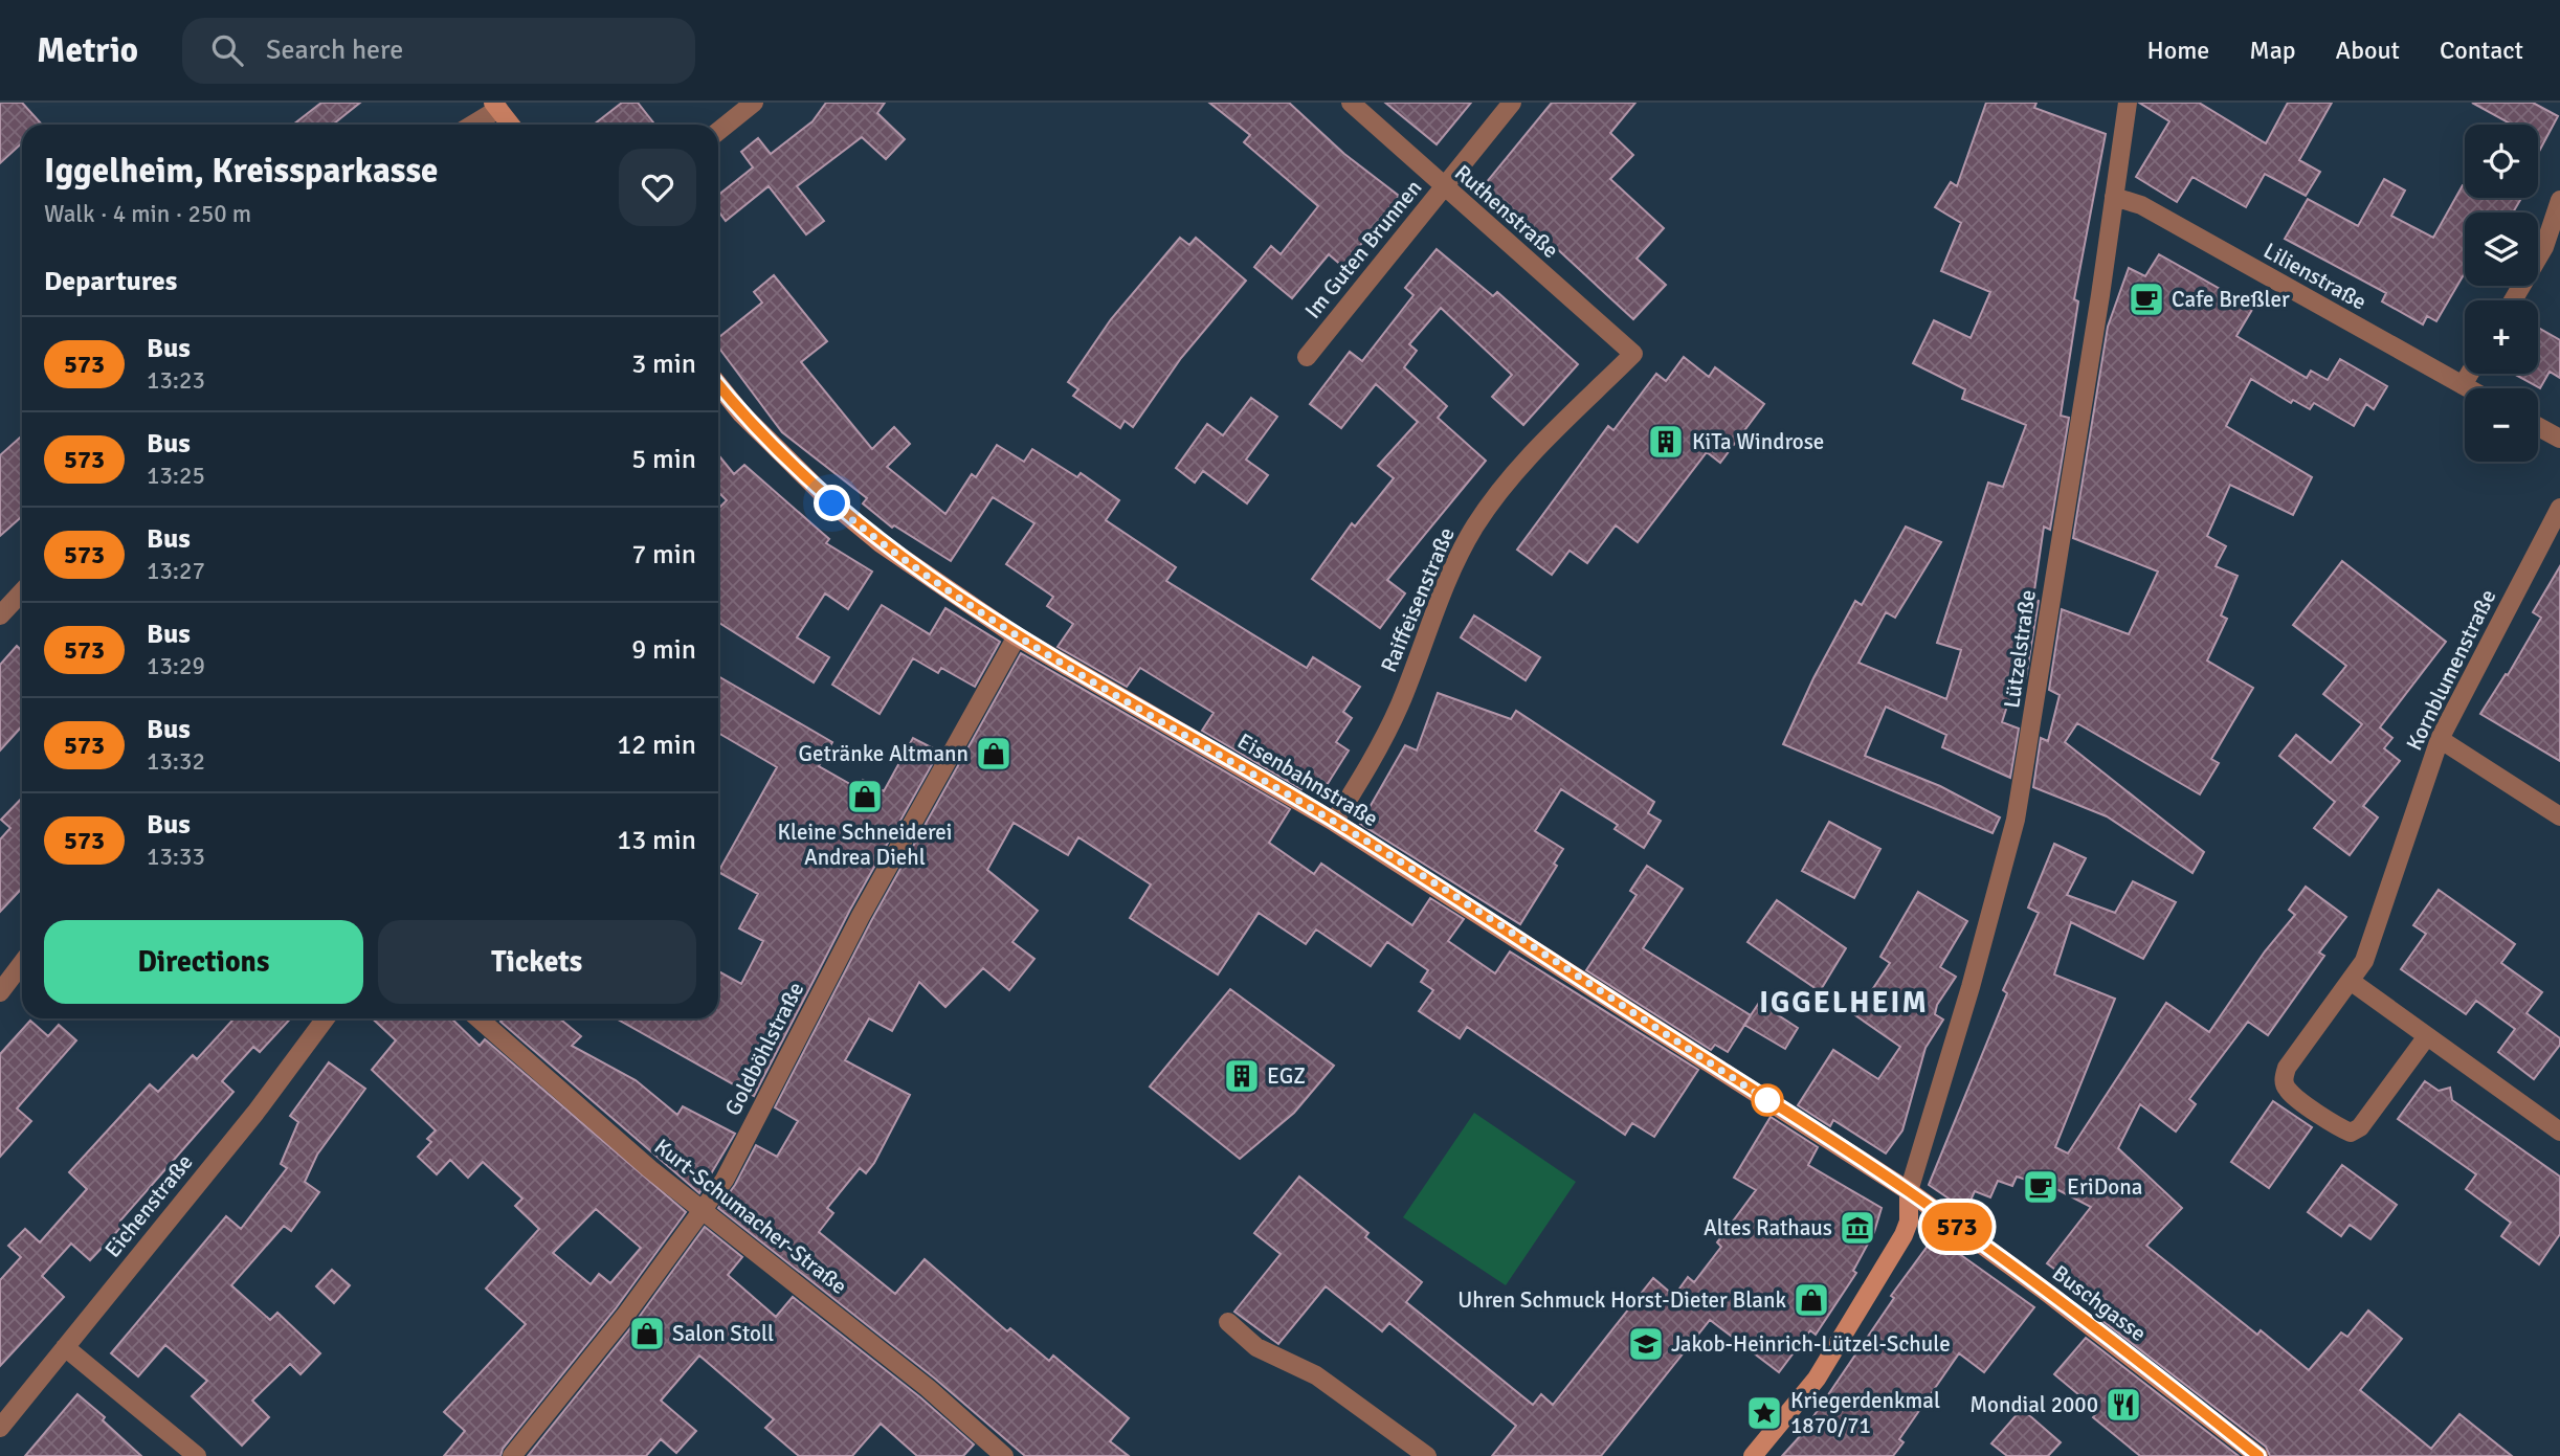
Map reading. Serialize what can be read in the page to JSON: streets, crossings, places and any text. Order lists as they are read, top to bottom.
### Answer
{
  "streets": {
    "main road": ["Eisenbahnstraße", "Buschgasse"],
    "street": [
      "Ruthenstraße",
      "Im Guten Brunnen",
      "Lilienstraße",
      "Raiffeisenstraße",
      "Lützelstraße",
      "Kornblumenstraße",
      "Goldböhlstraße",
      "Eichenstraße",
      "Kurt-Schumacher-Straße"
    ]
  },
  "crossings": [
    ["Ruthenstraße", "Im Guten Brunnen"],
    ["Ruthenstraße", "Raiffeisenstraße"],
    ["Lilienstraße", "Lützelstraße"],
    ["Raiffeisenstraße", "Eisenbahnstraße"],
    ["Lützelstraße", "Eisenbahnstraße"],
    ["Lützelstraße", "Buschgasse"],
    ["Eisenbahnstraße", "Goldböhlstraße"],
    ["Eisenbahnstraße", "Buschgasse"],
    ["Goldböhlstraße", "Kurt-Schumacher-Straße"]
  ],
  "districts": ["IGGELHEIM"],
  "places": {
    "cafe": ["Cafe Breßler", "EriDona"],
    "building": ["KiTa Windrose", "EGZ"],
    "shop": [
      "Getränke Altmann",
      "Kleine Schneiderei Andrea Diehl",
      "Uhren Schmuck Horst-Dieter Blank",
      "Salon Stoll"
    ],
    "museum": ["Altes Rathaus"],
    "school or university": ["Jakob-Heinrich-Lützel-Schule"],
    "restaurant": ["Mondial 2000"],
    "place": ["Kriegerdenkmal 1870/71"]
  },
  "lines": ["bus line 573"],
  "page": {
    "header": "Metrio",
    "search": "Search here",
    "nav": [
      "Home",
      "Map",
      "About",
      "Contact"
    ],
    "on_map": "573",
    "map_buttons": ["+", "−"],
    "heading": [
      ["Iggelheim, Kreissparkasse", "Walk · 4 min · 250 m"],
      "Departures"
    ],
    "list": [
      {
        "mark": "573",
        "name": "Bus",
        "note": "13:23",
        "value": "3 min"
      },
      {
        "mark": "573",
        "name": "Bus",
        "note": "13:25",
        "value": "5 min"
      },
      {
        "mark": "573",
        "name": "Bus",
        "note": "13:27",
        "value": "7 min"
      },
      {
        "mark": "573",
        "name": "Bus",
        "note": "13:29",
        "value": "9 min"
      },
      {
        "mark": "573",
        "name": "Bus",
        "note": "13:32",
        "value": "12 min"
      },
      {
        "mark": "573",
        "name": "Bus",
        "note": "13:33",
        "value": "13 min"
      }
    ],
    "buttons": ["Directions", "Tickets"]
  }
}
